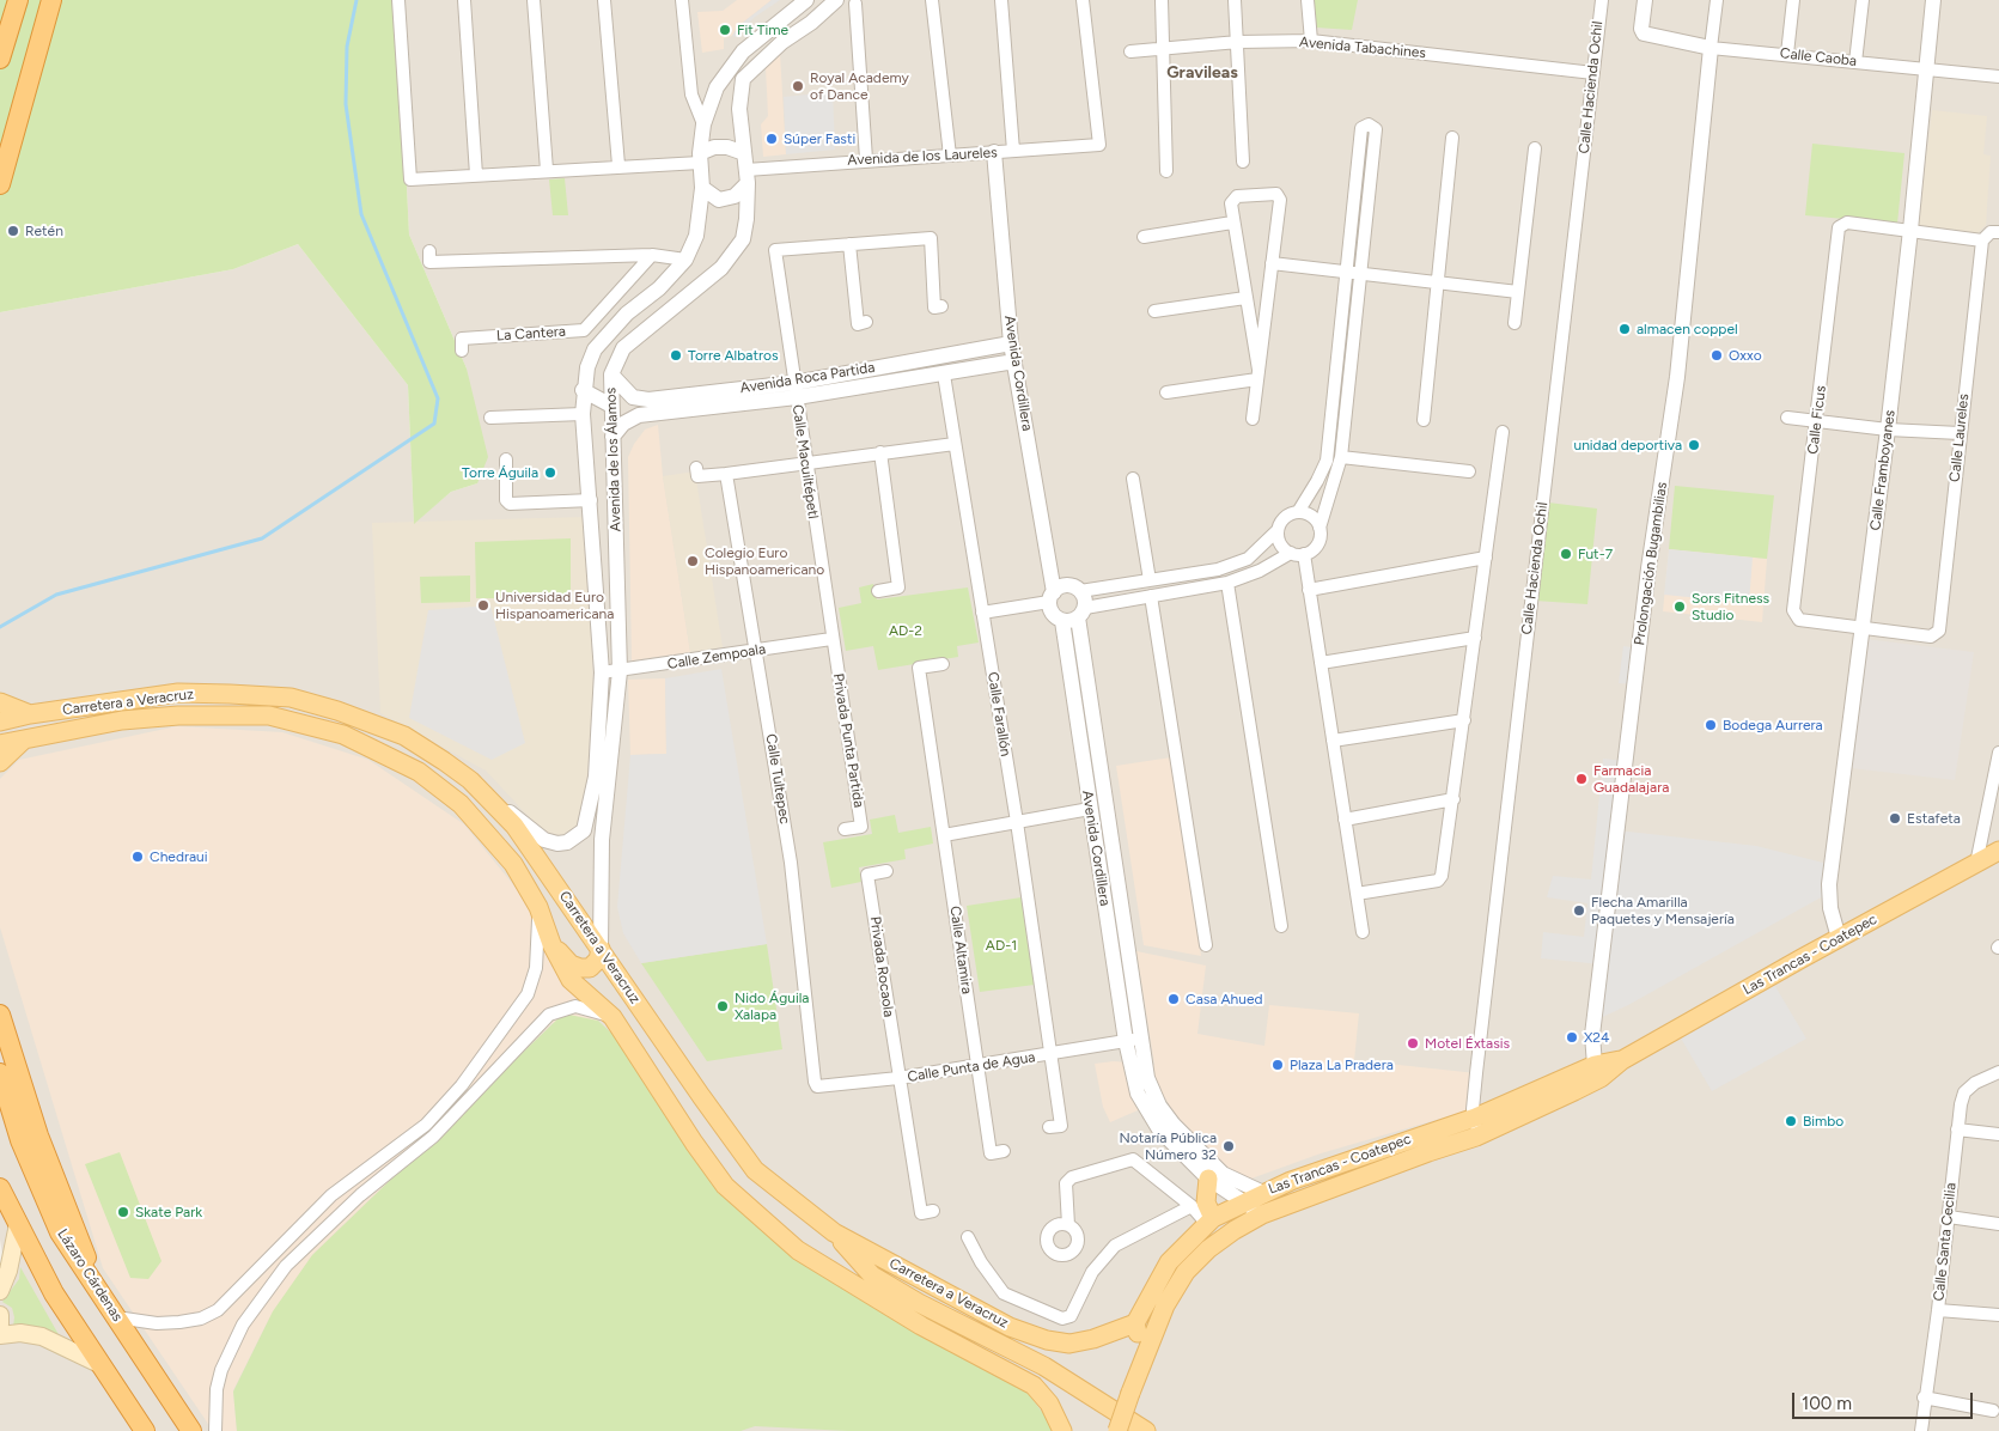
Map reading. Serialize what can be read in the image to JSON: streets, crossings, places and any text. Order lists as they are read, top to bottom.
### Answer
{
  "streets": {
    "highway": ["Lázaro Cárdenas"],
    "main road": ["Carretera a Veracruz", "Las Trancas - Coatepec"],
    "street": [
      "Avenida Tabachines",
      "Calle Caoba",
      "Calle Hacienda Ochil",
      "Avenida de los Laureles",
      "La Cantera",
      "Avenida Cordillera",
      "Avenida Roca Partida",
      "Calle Ficus",
      "Calle Laureles",
      "Avenida de los Álamos",
      "Calle Macuiltépetl",
      "Calle Framboyanes",
      "Prolongación Bugambilias",
      "Calle Zempoala",
      "Calle Farallón",
      "Privada Punta Partida",
      "Calle Tultepec",
      "Calle Altamira",
      "Privada Rocaola",
      "Calle Punta de Agua",
      "Calle Santa Cecilia"
    ]
  },
  "crossings": [
    ["Avenida Tabachines", "Calle Hacienda Ochil"],
    ["Calle Caoba", "Calle Framboyanes"],
    ["Calle Caoba", "Prolongación Bugambilias"],
    ["Calle Hacienda Ochil", "Las Trancas - Coatepec"],
    ["Avenida de los Laureles", "Avenida Cordillera"],
    ["Avenida de los Laureles", "Avenida de los Álamos"],
    ["Avenida Cordillera", "Avenida Roca Partida"],
    ["Avenida Cordillera", "Las Trancas - Coatepec"],
    ["Avenida Cordillera", "Calle Punta de Agua"],
    ["Avenida Roca Partida", "Avenida de los Álamos"],
    ["Avenida Roca Partida", "Calle Macuiltépetl"],
    ["Avenida Roca Partida", "Calle Farallón"],
    ["Calle Ficus", "Calle Laureles"],
    ["Calle Ficus", "Calle Framboyanes"],
    ["Calle Laureles", "Calle Framboyanes"],
    ["Avenida de los Álamos", "Calle Zempoala"],
    ["Avenida de los Álamos", "Carretera a Veracruz"],
    ["Calle Macuiltépetl", "Calle Zempoala"],
    ["Calle Macuiltépetl", "Privada Punta Partida"],
    ["Calle Framboyanes", "Las Trancas - Coatepec"],
    ["Prolongación Bugambilias", "Las Trancas - Coatepec"],
    ["Calle Zempoala", "Privada Punta Partida"],
    ["Calle Zempoala", "Calle Tultepec"],
    ["Carretera a Veracruz", "Las Trancas - Coatepec"],
    ["Calle Farallón", "Calle Punta de Agua"],
    ["Calle Tultepec", "Calle Punta de Agua"],
    ["Calle Altamira", "Calle Punta de Agua"],
    ["Privada Rocaola", "Calle Punta de Agua"]
  ],
  "districts": ["Gravileas"],
  "parks": ["AD-2", "AD-1"],
  "places": [
    "Fit Time",
    "Royal Academy of Dance",
    "Súper Fasti",
    "Retén",
    "almacen coppel",
    "Torre Albatros",
    "Oxxo",
    "unidad deportiva",
    "Torre Águila",
    "Fut-7",
    "Colegio Euro Hispanoamericano",
    "Universidad Euro Hispanoamericana",
    "Sors Fitness Studio",
    "Bodega Aurrera",
    "Farmacia Guadalajara",
    "Estafeta",
    "Chedraui",
    "Flecha Amarilla Paquetes y Mensajería",
    "Casa Ahued",
    "Nido Águila Xalapa",
    "X24",
    "Motel Éxtasis",
    "Plaza La Pradera",
    "Bimbo",
    "Notaría Pública Número 32",
    "Skate Park"
  ],
  "scale_bar": "100 m"
}
